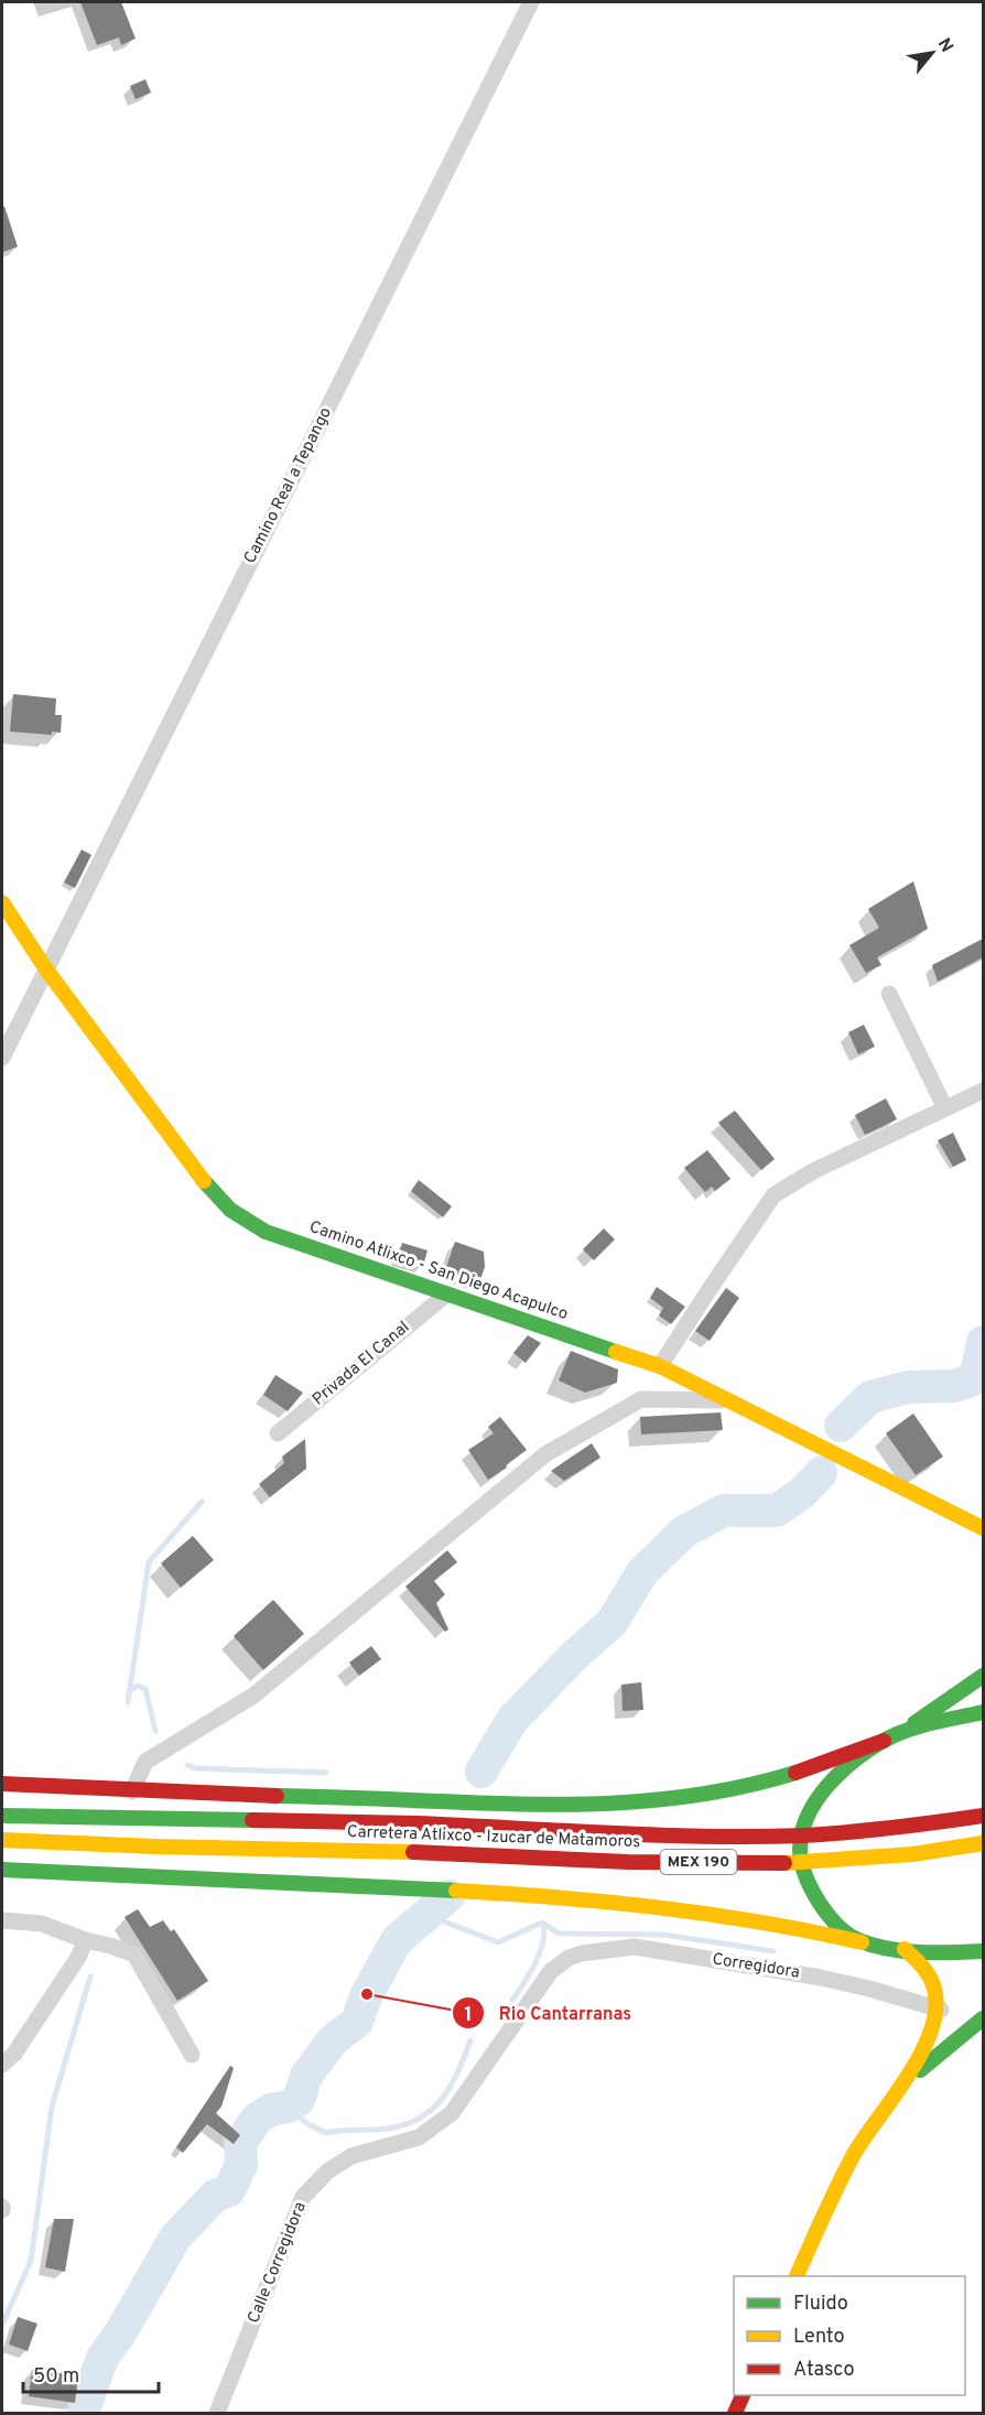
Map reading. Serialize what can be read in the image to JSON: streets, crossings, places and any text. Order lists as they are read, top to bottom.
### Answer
{
  "streets": {
    "main road": ["Camino Atlixco - San Diego Acapulco", "Carretera Atlixco - Izucar de Matamoros", "MEX 190"],
    "street": [
      "Camino Real a Tepango",
      "Privada El Canal",
      "Corregidora",
      "Calle Corregidora"
    ]
  },
  "crossings": [
    ["Camino Real a Tepango", "Camino Atlixco - San Diego Acapulco"],
    ["Camino Atlixco - San Diego Acapulco", "Privada El Canal"],
    ["Corregidora", "Calle Corregidora"]
  ],
  "places": ["Rio Cantarranas"],
  "legend": ["Fluido", "Lento", "Atasco"],
  "scale_bar": "50 m",
  "north": "top right"
}
